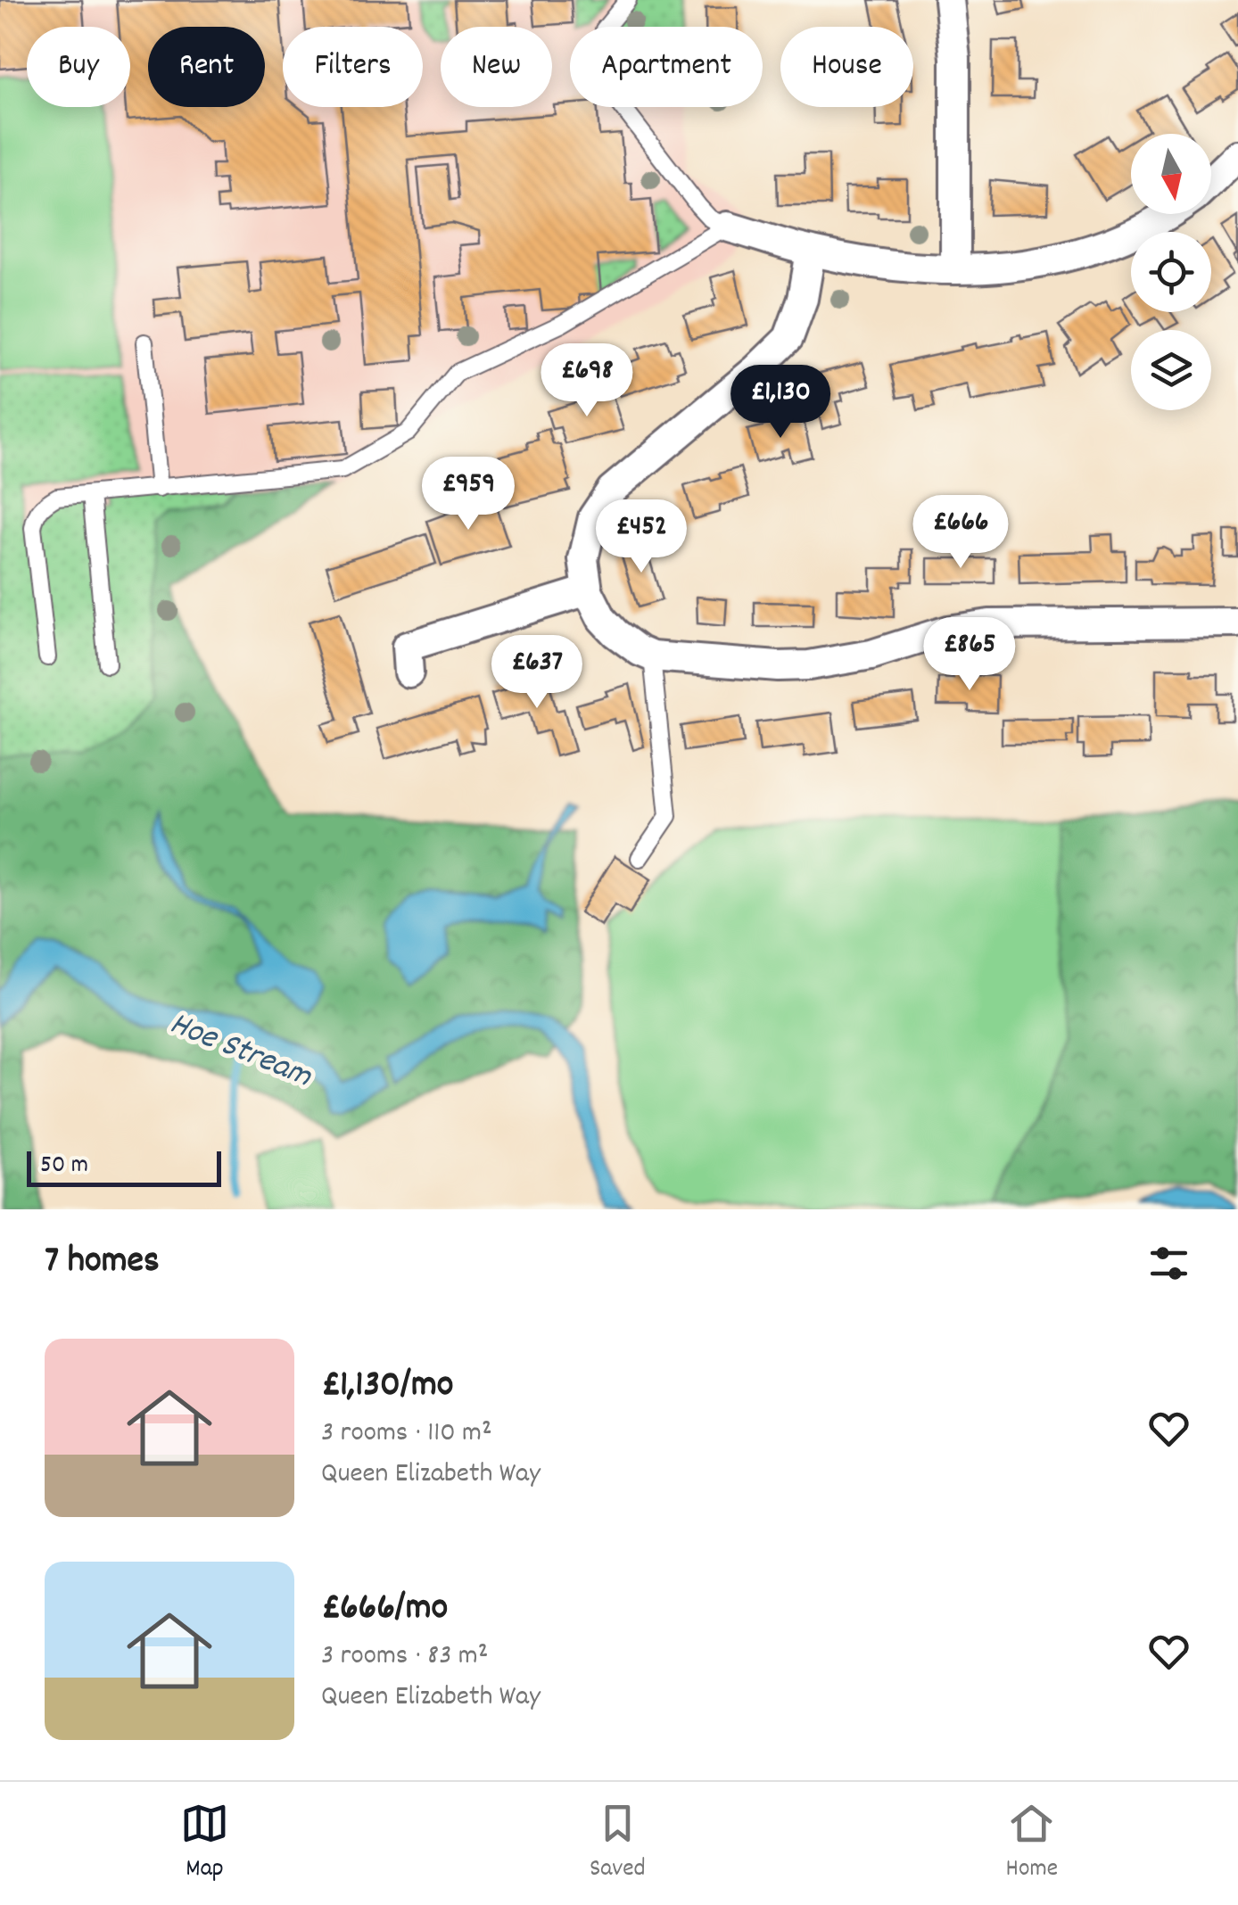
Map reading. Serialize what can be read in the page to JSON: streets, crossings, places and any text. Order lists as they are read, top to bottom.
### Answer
{
  "water": ["Hoe Stream"],
  "scale_bar": "50 m",
  "north": "bottom",
  "page": {
    "chip": [
      "Buy",
      "Rent",
      "Filters",
      "New",
      "Apartment",
      "House"
    ],
    "price": [
      "£698",
      "£1,130",
      "£959",
      "£666",
      "£452",
      "£865",
      "£637"
    ],
    "scale": "50 m",
    "heading": "7 homes",
    "list": [
      {
        "name": "£1,130/mo",
        "note": "3 rooms · 110 m² · Queen Elizabeth Way"
      },
      {
        "name": "£666/mo",
        "note": "3 rooms · 83 m² · Queen Elizabeth Way"
      }
    ],
    "tabs": ["Map", "Saved", "Home"]
  }
}
